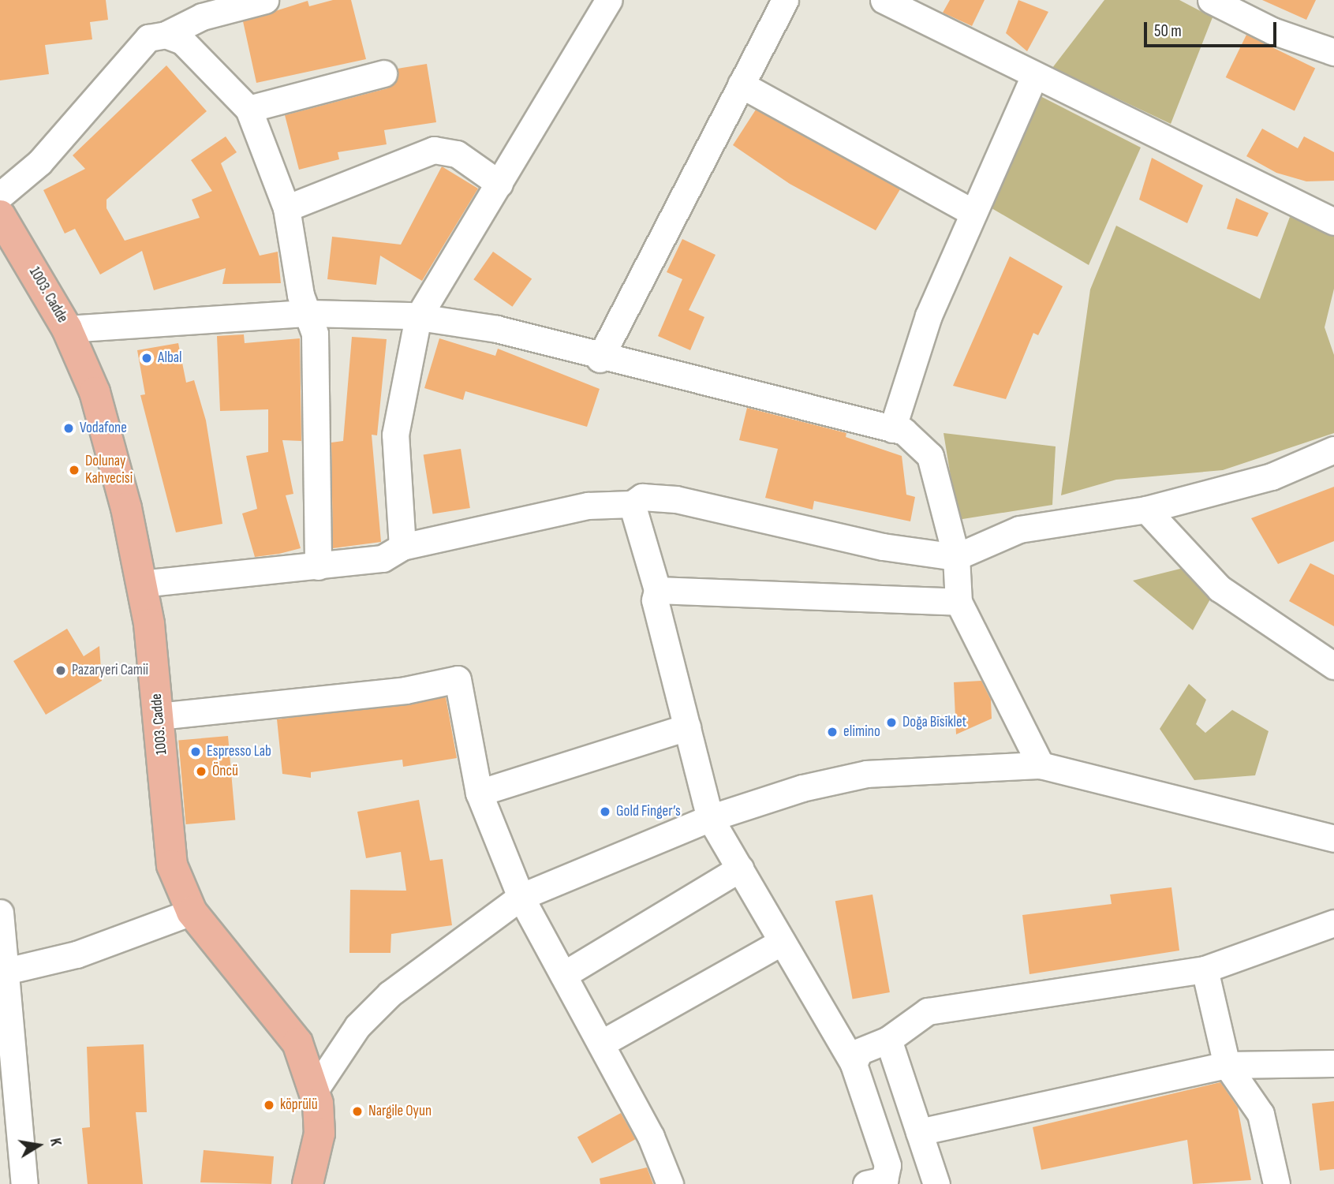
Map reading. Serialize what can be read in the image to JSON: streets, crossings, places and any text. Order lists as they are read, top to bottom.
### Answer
{
  "streets": {
    "main road": ["1003. Cadde"]
  },
  "places": [
    "Albal",
    "Vodafone",
    "Dolunay Kahvecisi",
    "Pazaryeri Camii",
    "Doğa Bīsīklet",
    "elimino",
    "Espresso Lab",
    "Öncü",
    "Gold Finger’s",
    "köprülü",
    "Nargile Oyun"
  ],
  "scale_bar": "50 m",
  "north": "right"
}
